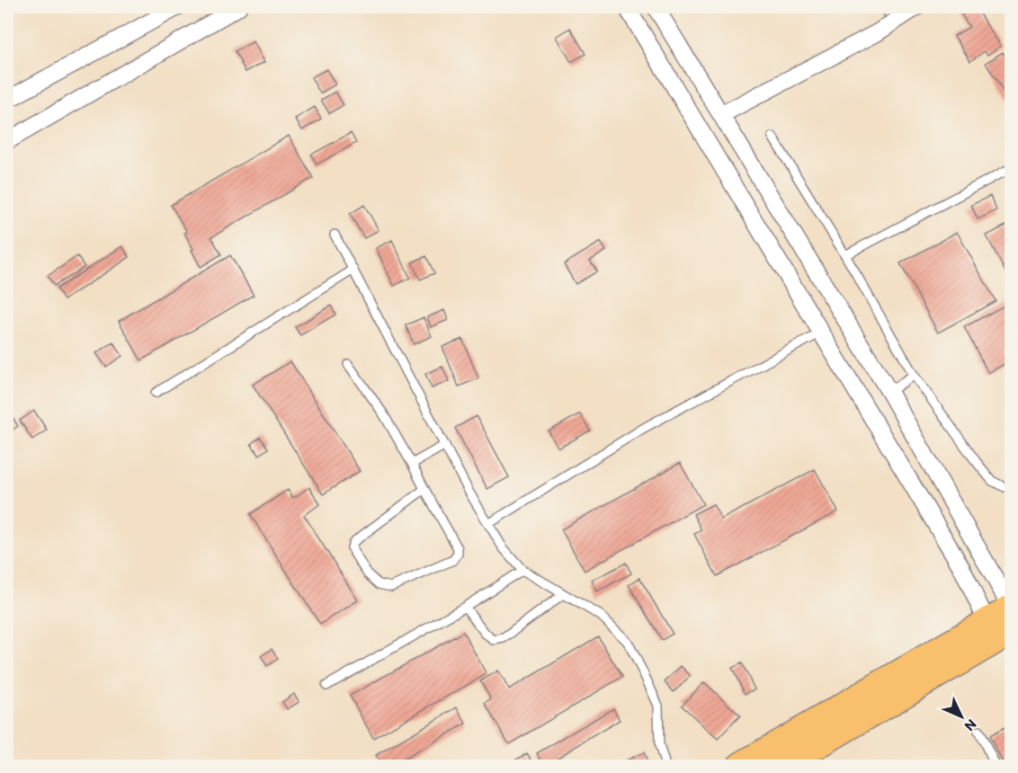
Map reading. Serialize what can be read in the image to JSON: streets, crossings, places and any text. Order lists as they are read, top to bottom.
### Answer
{
  "north": "bottom right"
}
